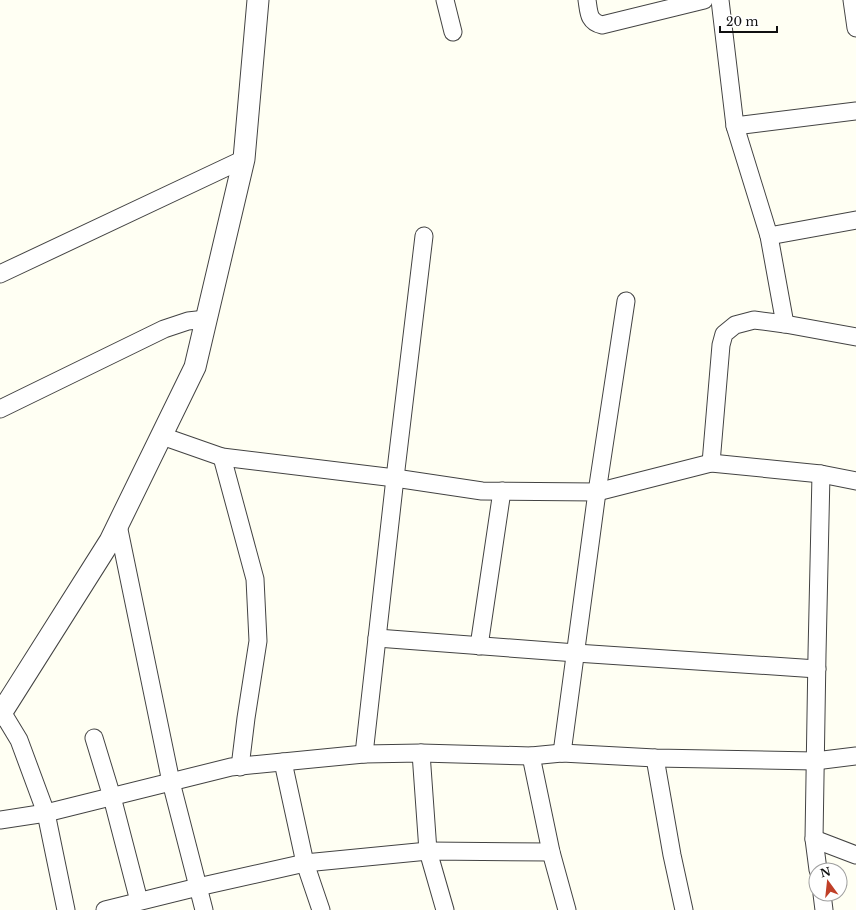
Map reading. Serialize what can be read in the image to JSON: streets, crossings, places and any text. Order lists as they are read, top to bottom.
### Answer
{
  "scale_bar": "20 m",
  "north": "top"
}
